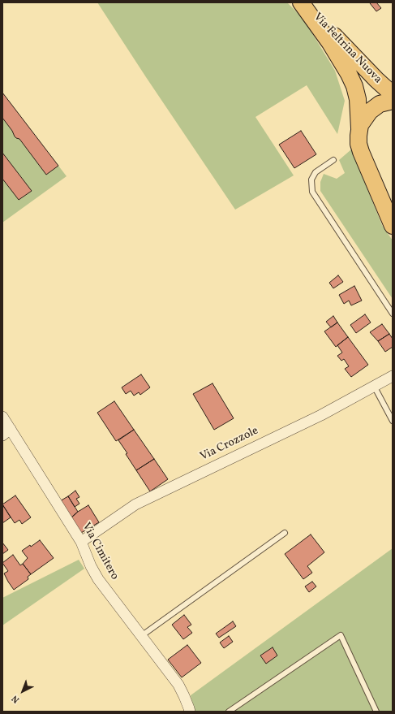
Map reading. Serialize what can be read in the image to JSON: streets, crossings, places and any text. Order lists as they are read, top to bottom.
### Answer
{
  "streets": {
    "main road": ["Via Feltrina Nuova"],
    "street": ["Via Crozzole", "Via Cimitero"]
  },
  "crossings": [
    ["Via Crozzole", "Via Cimitero"]
  ],
  "north": "bottom left"
}
